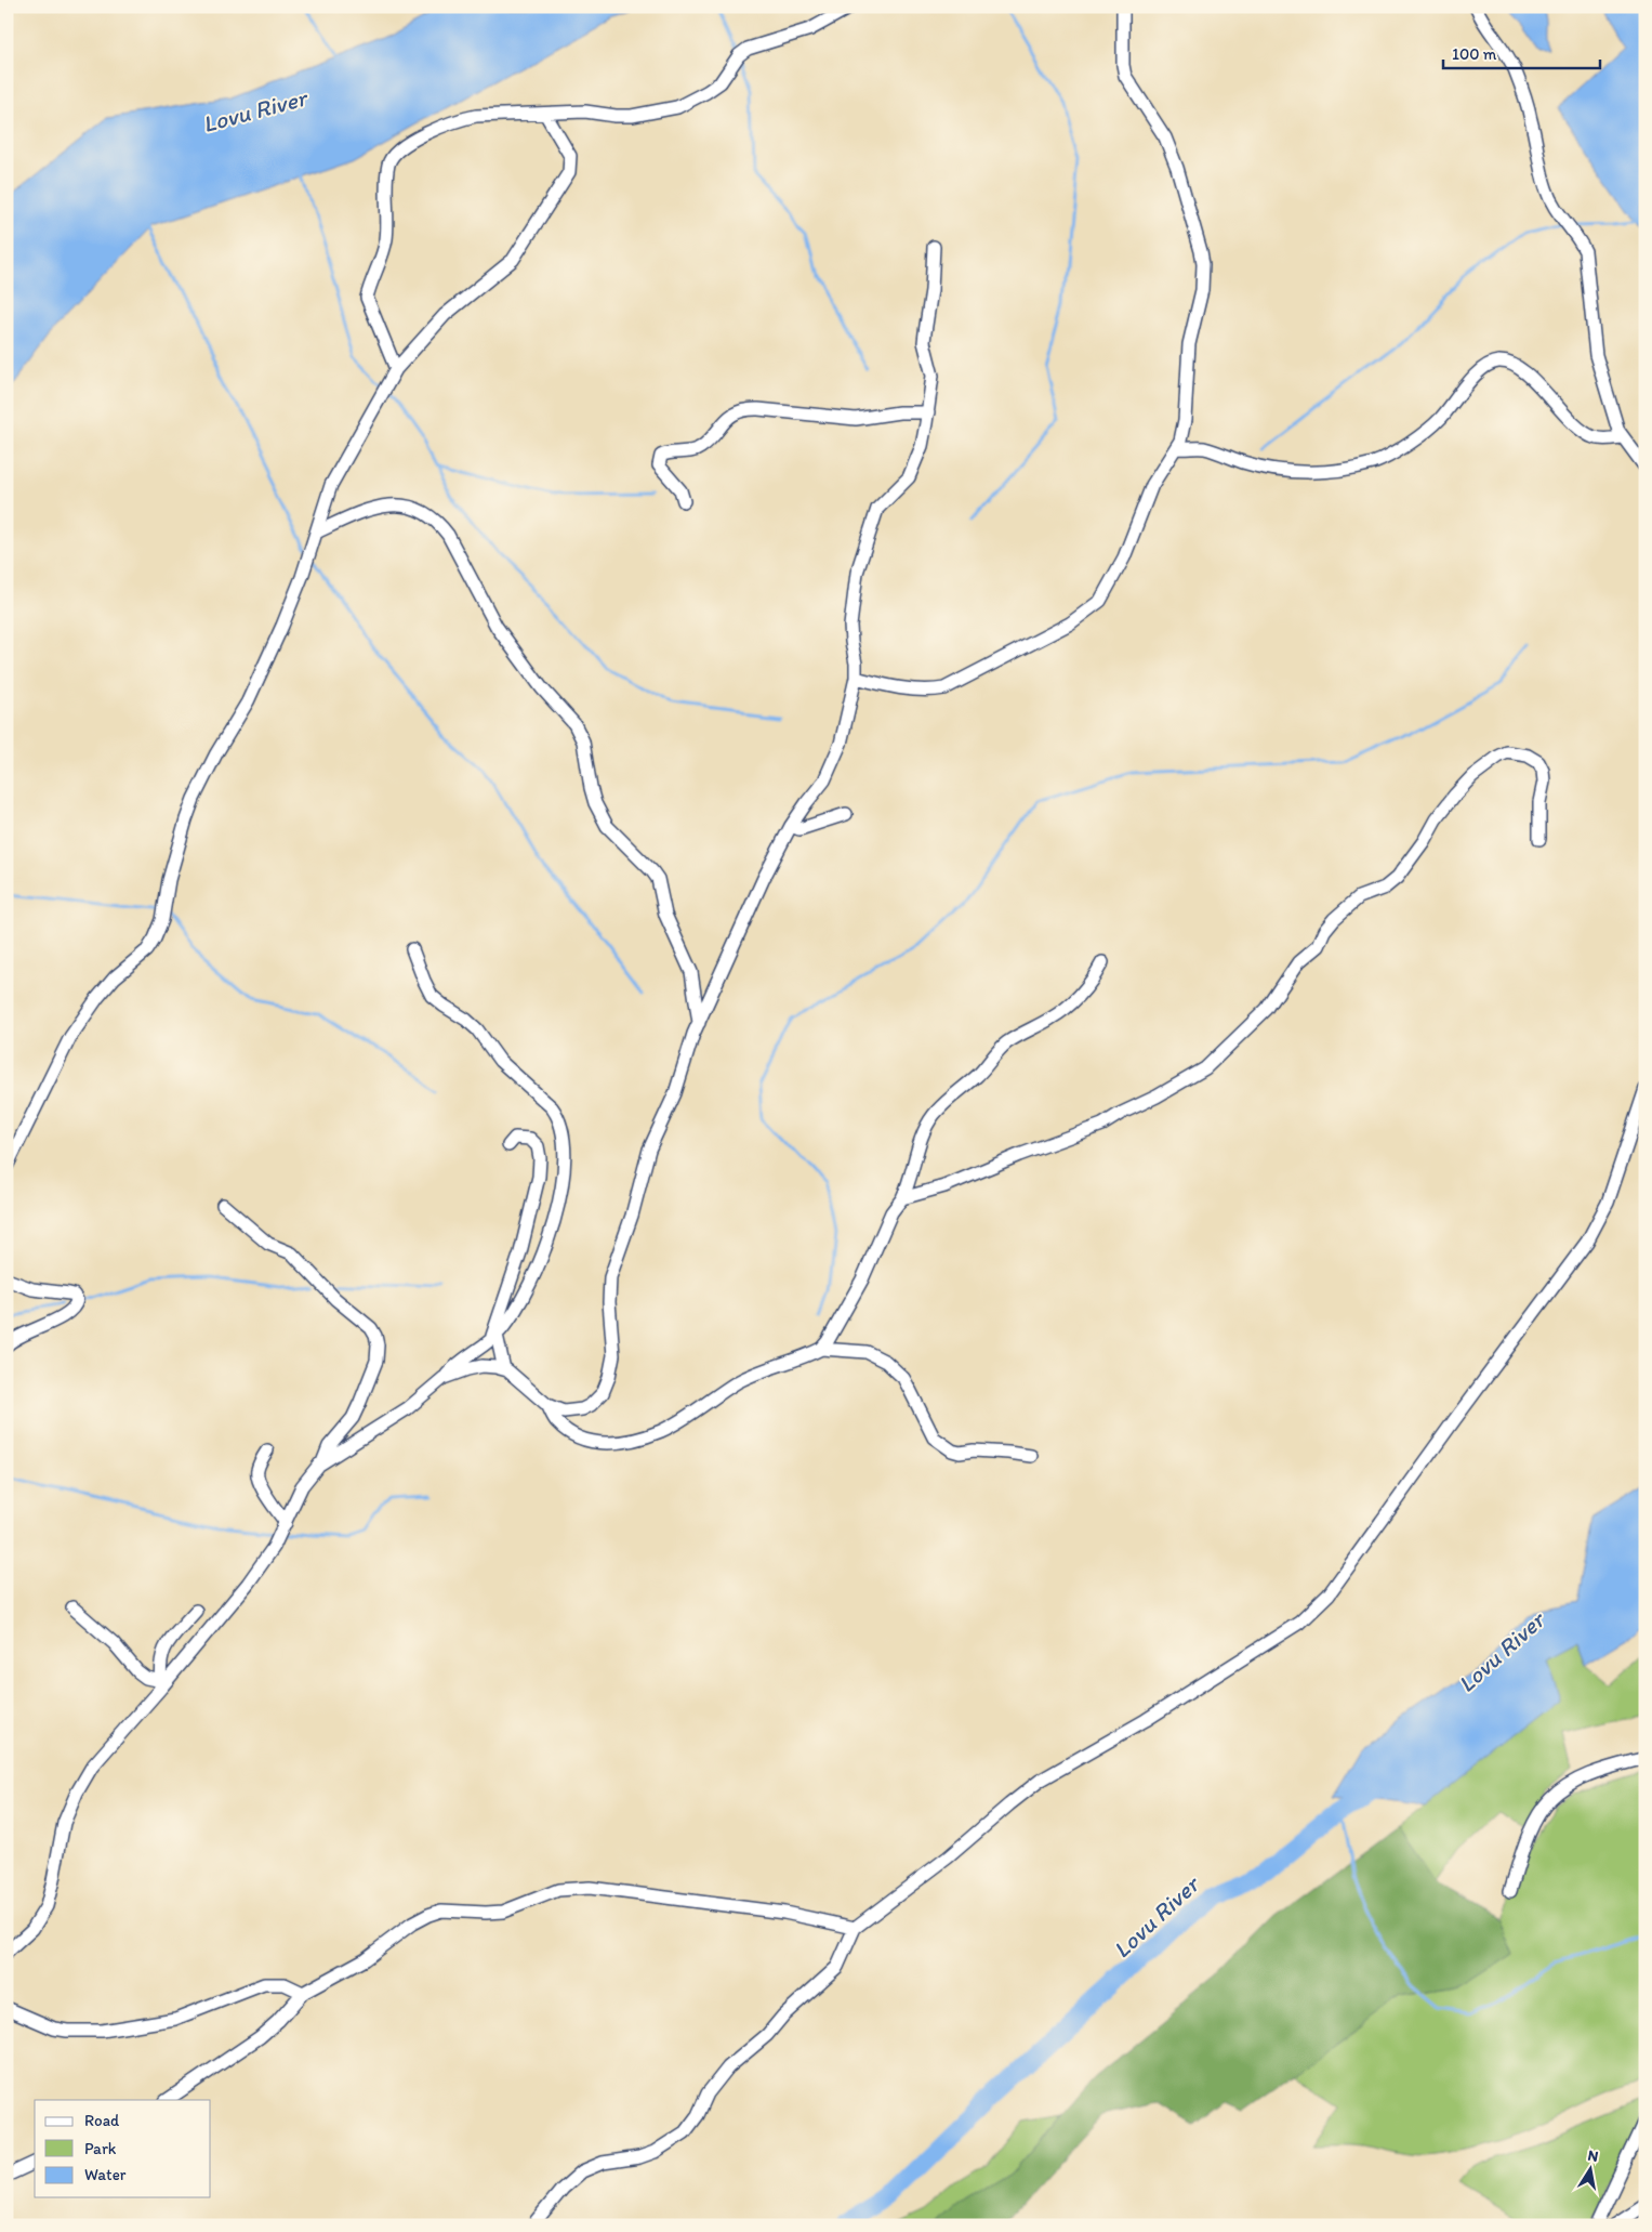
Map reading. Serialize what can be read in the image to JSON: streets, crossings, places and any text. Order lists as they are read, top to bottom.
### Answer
{
  "water": ["Lovu River"],
  "legend": ["Road", "Park", "Water"],
  "scale_bar": "100 m",
  "north": "top"
}
